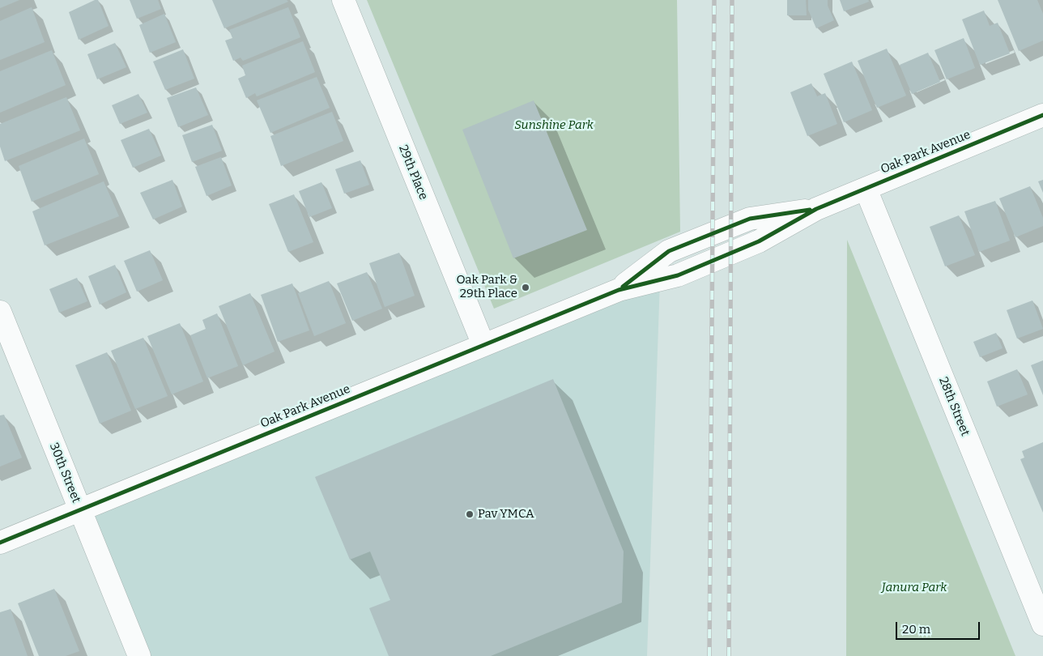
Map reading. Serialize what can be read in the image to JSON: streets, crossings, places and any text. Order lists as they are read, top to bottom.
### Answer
{
  "streets": {
    "street": [
      "Oak Park Avenue",
      "29th Place",
      "28th Street",
      "30th Street"
    ]
  },
  "crossings": [
    ["Oak Park Avenue", "29th Place"],
    ["Oak Park Avenue", "28th Street"],
    ["Oak Park Avenue", "30th Street"]
  ],
  "parks": ["Sunshine Park", "Janura Park"],
  "places": ["Oak Park & 29th Place", "Pav YMCA"],
  "scale_bar": "20 m"
}
